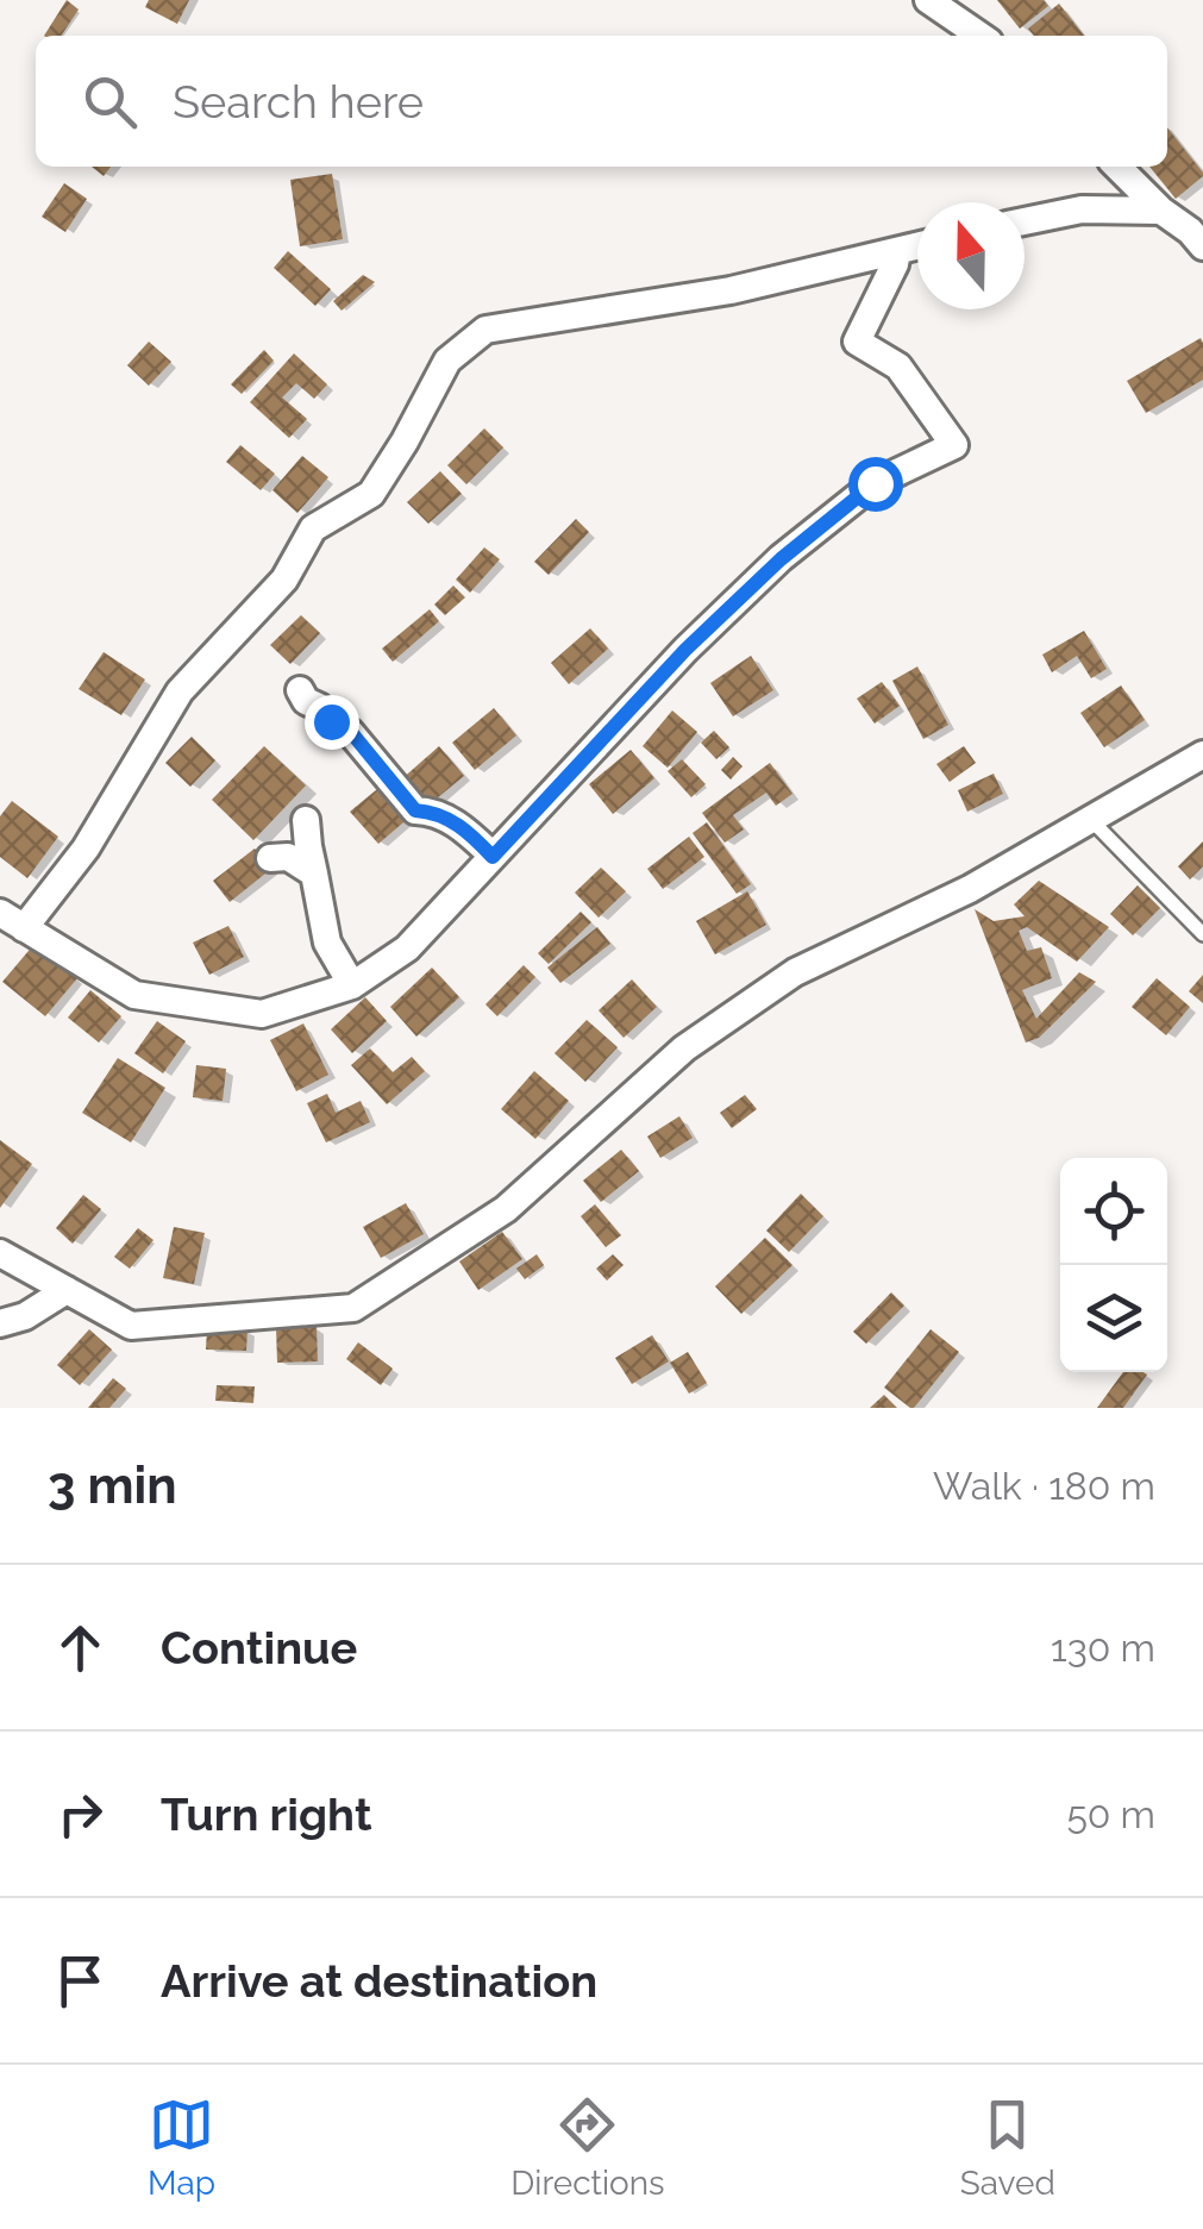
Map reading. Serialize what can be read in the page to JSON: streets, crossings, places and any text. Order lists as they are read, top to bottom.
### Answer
{
  "north": "top",
  "page": {
    "search": "Search here",
    "heading": ["3 min", "Walk · 180 m"],
    "list": [
      ["Continue", "130 m"],
      ["Turn right", "50 m"],
      "Arrive at destination"
    ],
    "nav": ["Map", "Directions", "Saved"]
  }
}
